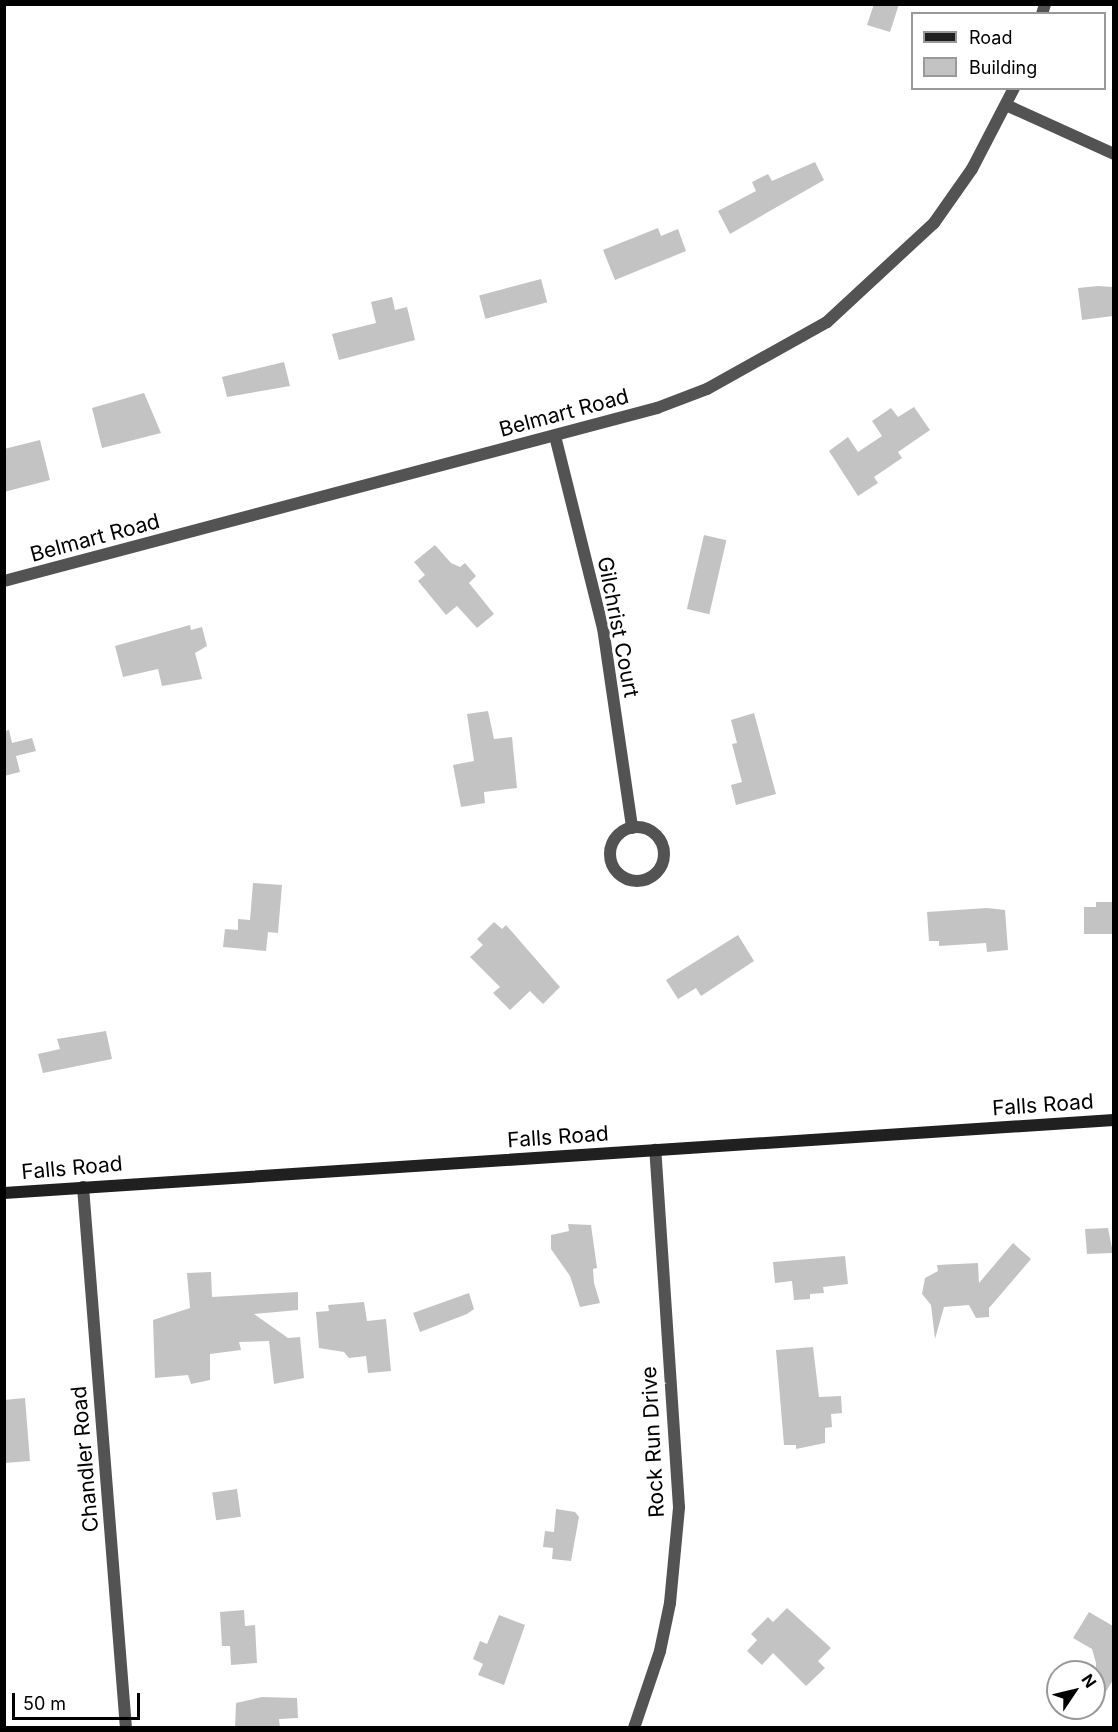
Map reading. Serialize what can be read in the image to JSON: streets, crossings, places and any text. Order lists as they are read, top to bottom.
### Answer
{
  "streets": {
    "main road": ["Falls Road"],
    "street": [
      "Belmart Road",
      "Gilchrist Court",
      "Rock Run Drive",
      "Chandler Road"
    ]
  },
  "crossings": [
    ["Belmart Road", "Gilchrist Court"],
    ["Falls Road", "Rock Run Drive"],
    ["Falls Road", "Chandler Road"]
  ],
  "legend": ["Road", "Building"],
  "scale_bar": "50 m",
  "north": "top right"
}
